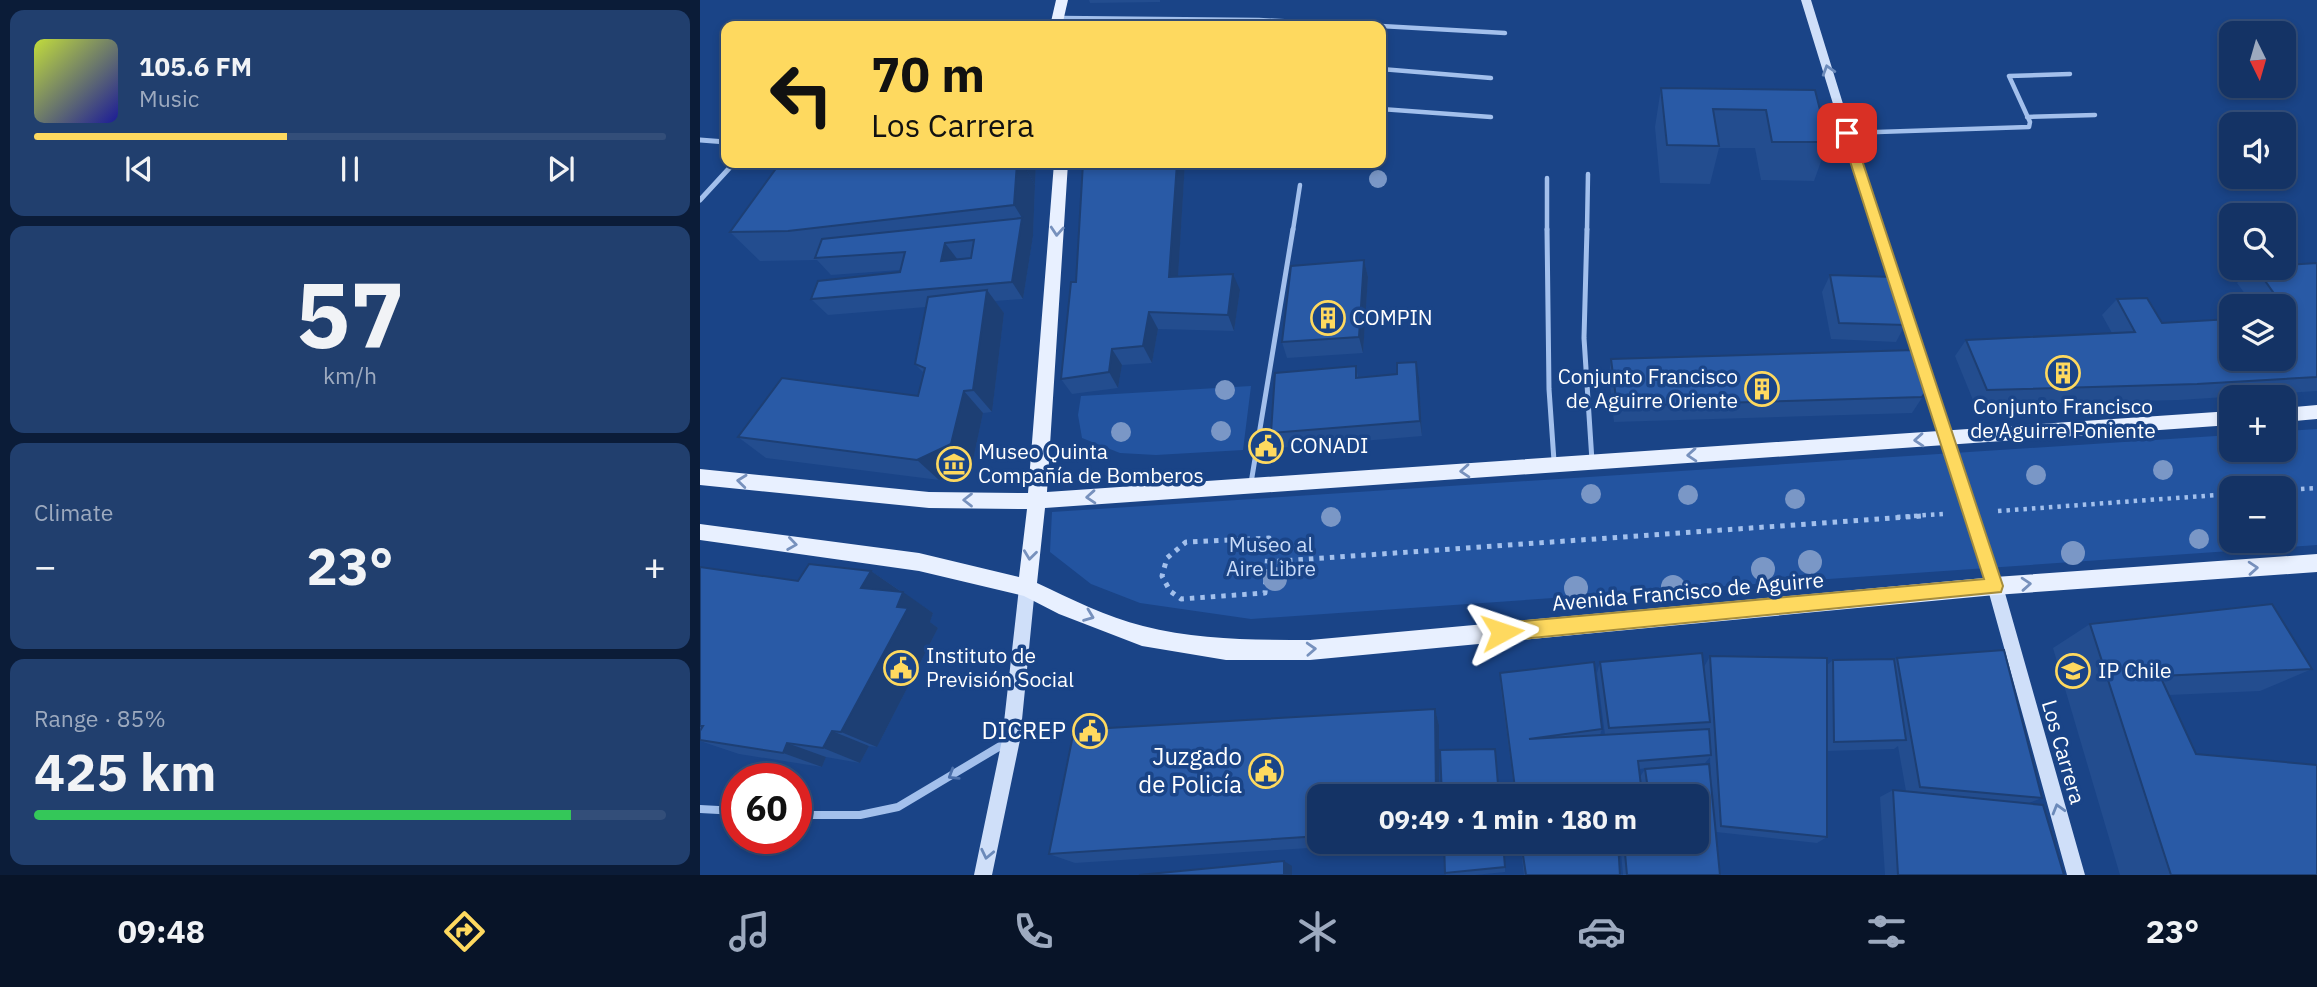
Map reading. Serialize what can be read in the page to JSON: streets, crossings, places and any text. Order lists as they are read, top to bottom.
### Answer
{
  "streets": {
    "main road": ["Avenida Francisco de Aguirre"],
    "street": ["Los Carrera"]
  },
  "crossings": [
    ["Avenida Francisco de Aguirre", "Los Carrera"]
  ],
  "one_way": ["Los Carrera"],
  "parks": ["Museo al Aire Libre"],
  "places": {
    "building": ["COMPIN", "Conjunto Francisco de Aguirre Poniente", "Conjunto Francisco de Aguirre Oriente"],
    "public building": [
      "CONADI",
      "Instituto de Previsión Social",
      "DICREP",
      "Juzgado de Policía"
    ],
    "museum": ["Museo Quinta Compañía de Bomberos"],
    "school or university": ["IP Chile"]
  },
  "north": "bottom",
  "page": {
    "map_buttons": ["+", "−"],
    "turn": ["70 m", "Los Carrera"],
    "song": ["105.6 FM", "Music"],
    "tile": [
      ["57", "km/h"],
      "Climate",
      ["Range · 85%", "425 km"]
    ],
    "heat": ["−", "23°", "+"],
    "limit": "60",
    "trip": "09:49 · 1 min · 180 m",
    "tabs": ["09:48", "23°"]
  }
}
